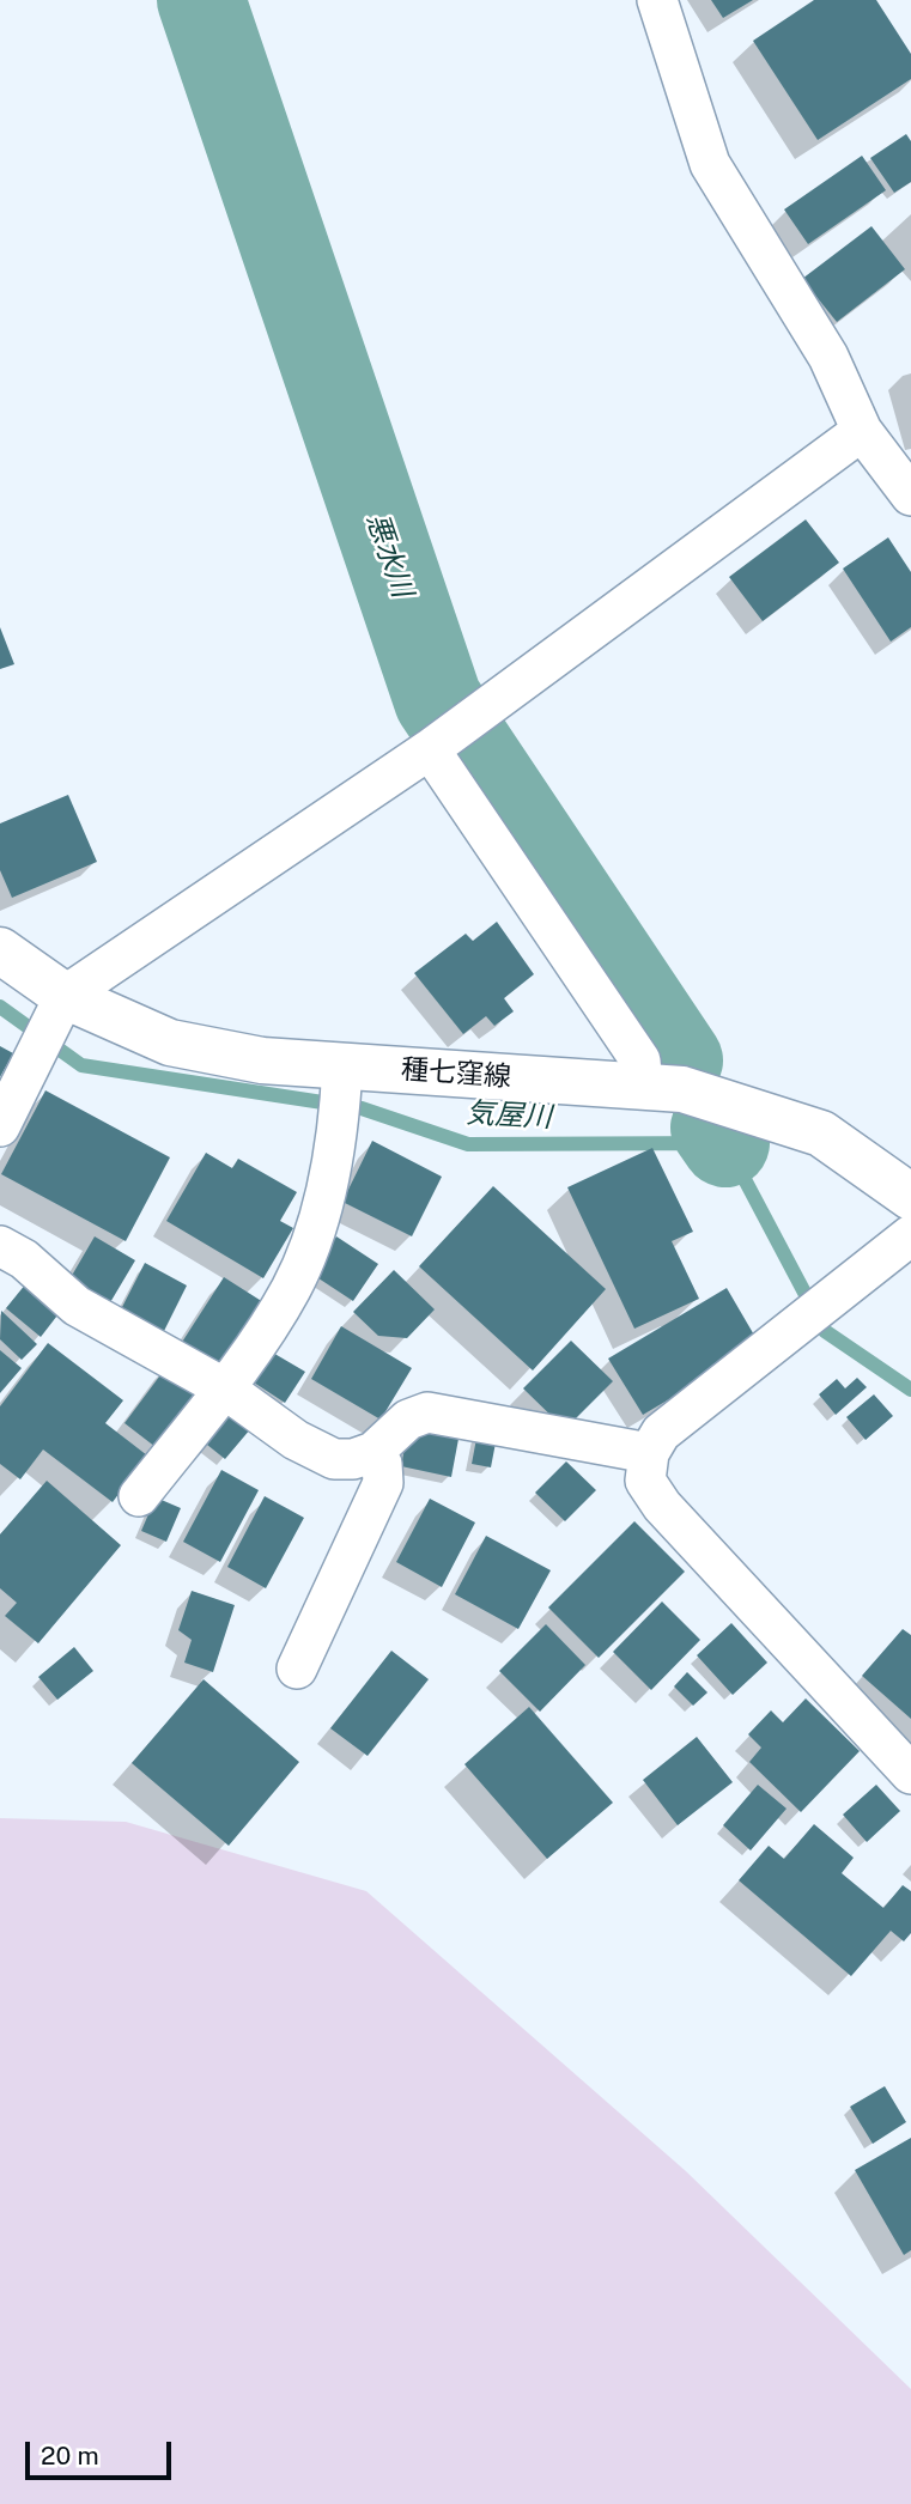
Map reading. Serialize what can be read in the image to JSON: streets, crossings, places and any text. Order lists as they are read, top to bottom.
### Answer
{
  "streets": {
    "main road": ["種七窪線"]
  },
  "water": ["悪水川", "気屋川"],
  "scale_bar": "20 m"
}
